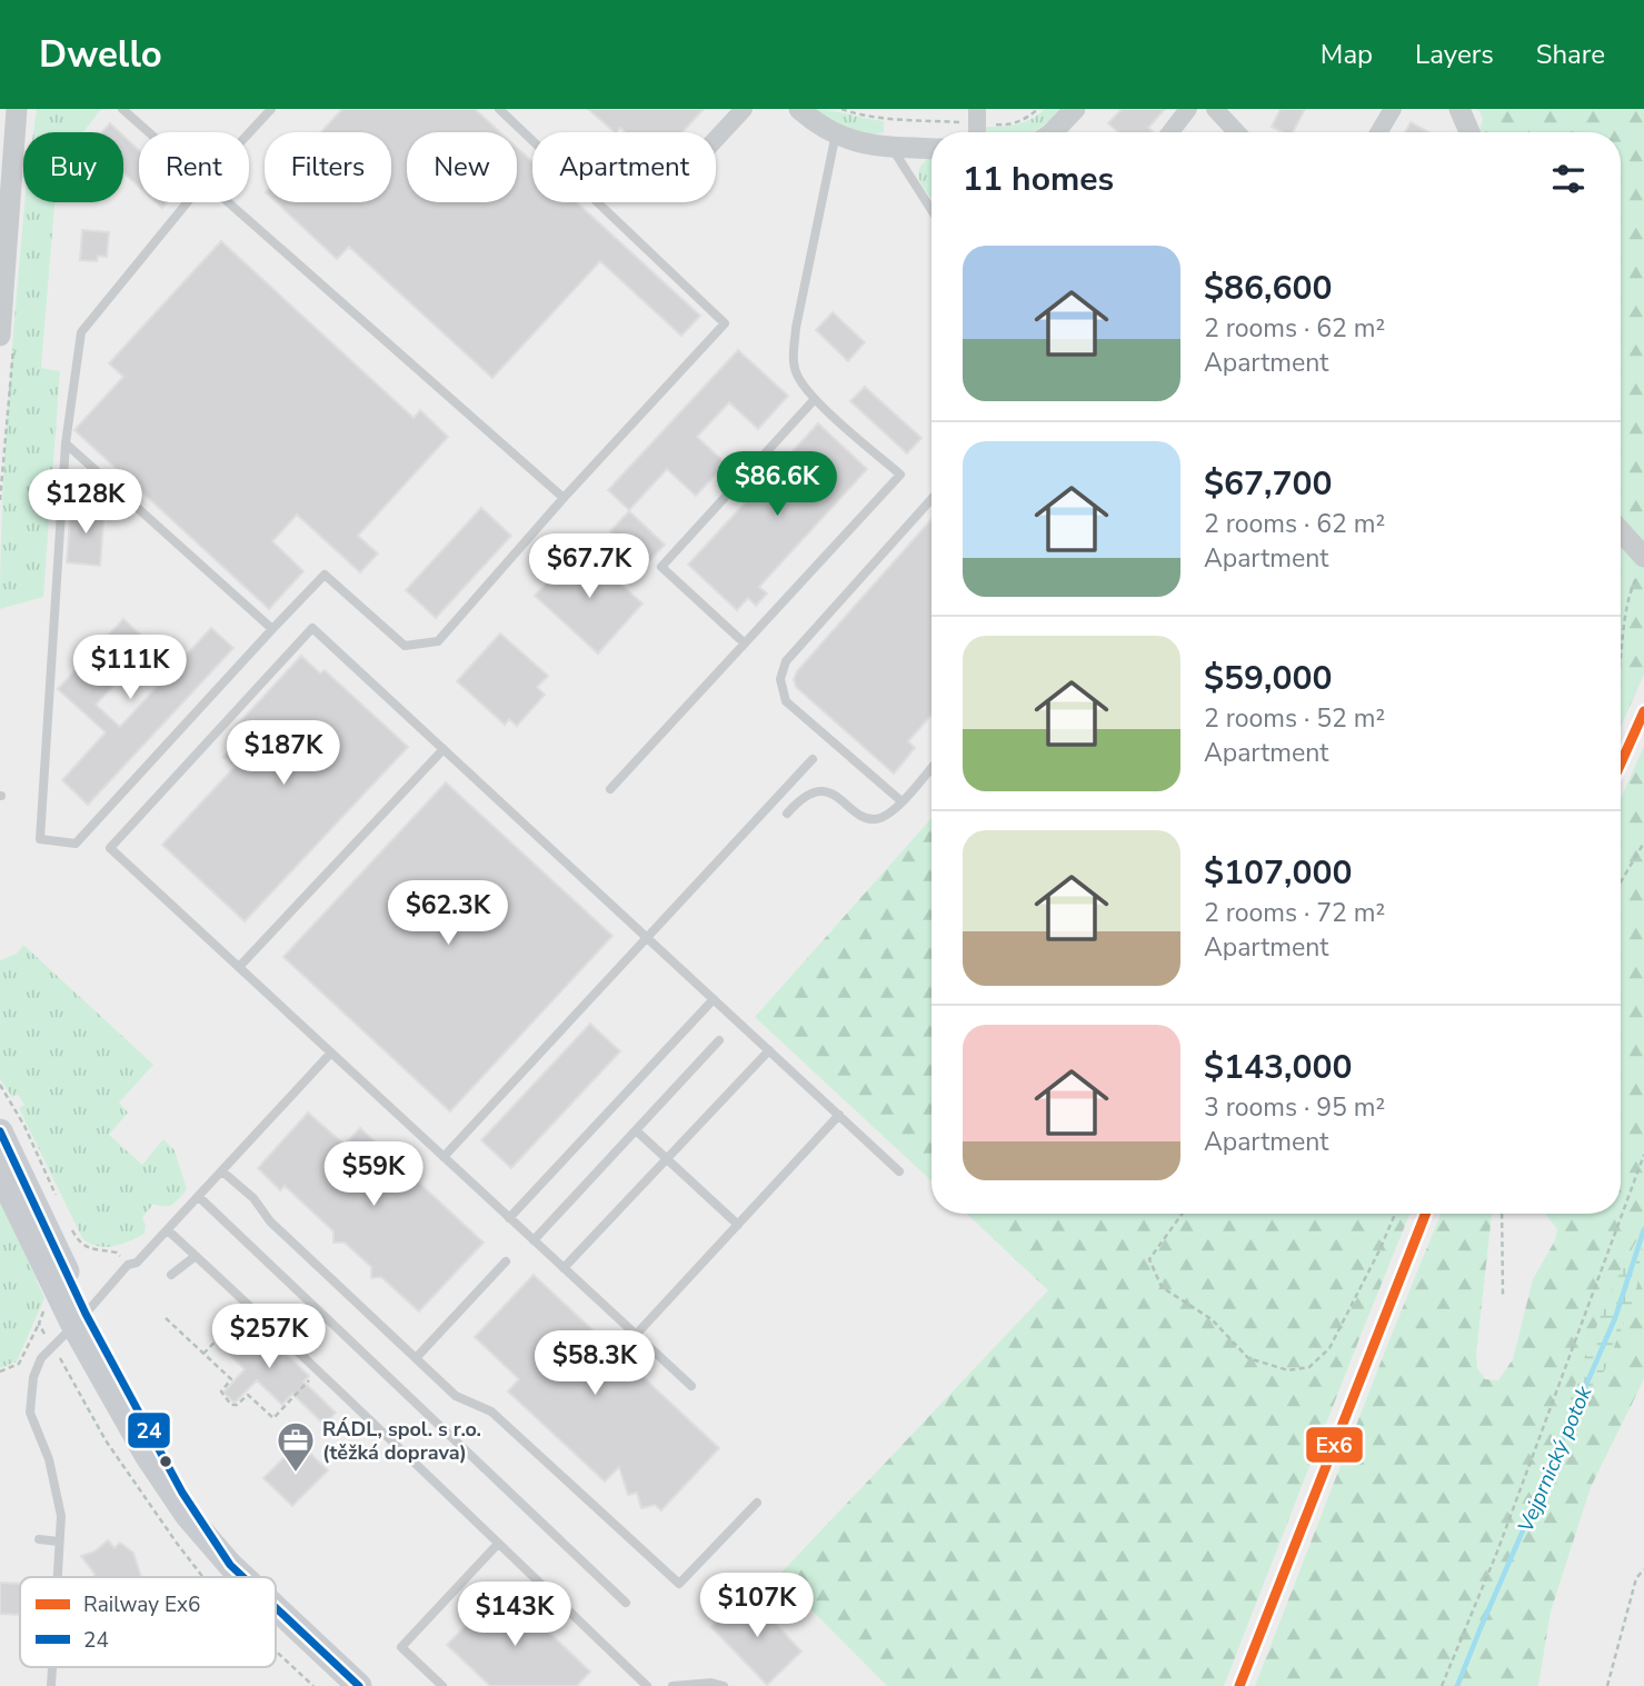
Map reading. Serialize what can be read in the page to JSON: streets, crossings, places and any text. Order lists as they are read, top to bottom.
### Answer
{
  "water": ["Vejprnický potok"],
  "places": {
    "office": ["RÁDL, spol. s r.o. (těžká doprava)"]
  },
  "lines": ["rail line Ex6", "transit line 24"],
  "legend": ["Railway Ex6", "24"],
  "page": {
    "header": "Dwello",
    "nav": ["Map", "Layers", "Share"],
    "chip": [
      "Buy",
      "Rent",
      "Filters",
      "New",
      "Apartment"
    ],
    "heading": "11 homes",
    "list": [
      {
        "name": "$86,600",
        "note": "2 rooms · 62 m² · Apartment"
      },
      {
        "name": "$67,700",
        "note": "2 rooms · 62 m² · Apartment"
      },
      {
        "name": "$59,000",
        "note": "2 rooms · 52 m² · Apartment"
      },
      {
        "name": "$107,000",
        "note": "2 rooms · 72 m² · Apartment"
      },
      {
        "name": "$143,000",
        "note": "3 rooms · 95 m² · Apartment"
      }
    ],
    "price": [
      "$86.6K",
      "$128K",
      "$67.7K",
      "$111K",
      "$187K",
      "$62.3K",
      "$59K",
      "$257K",
      "$58.3K",
      "$107K",
      "$143K"
    ]
  }
}
